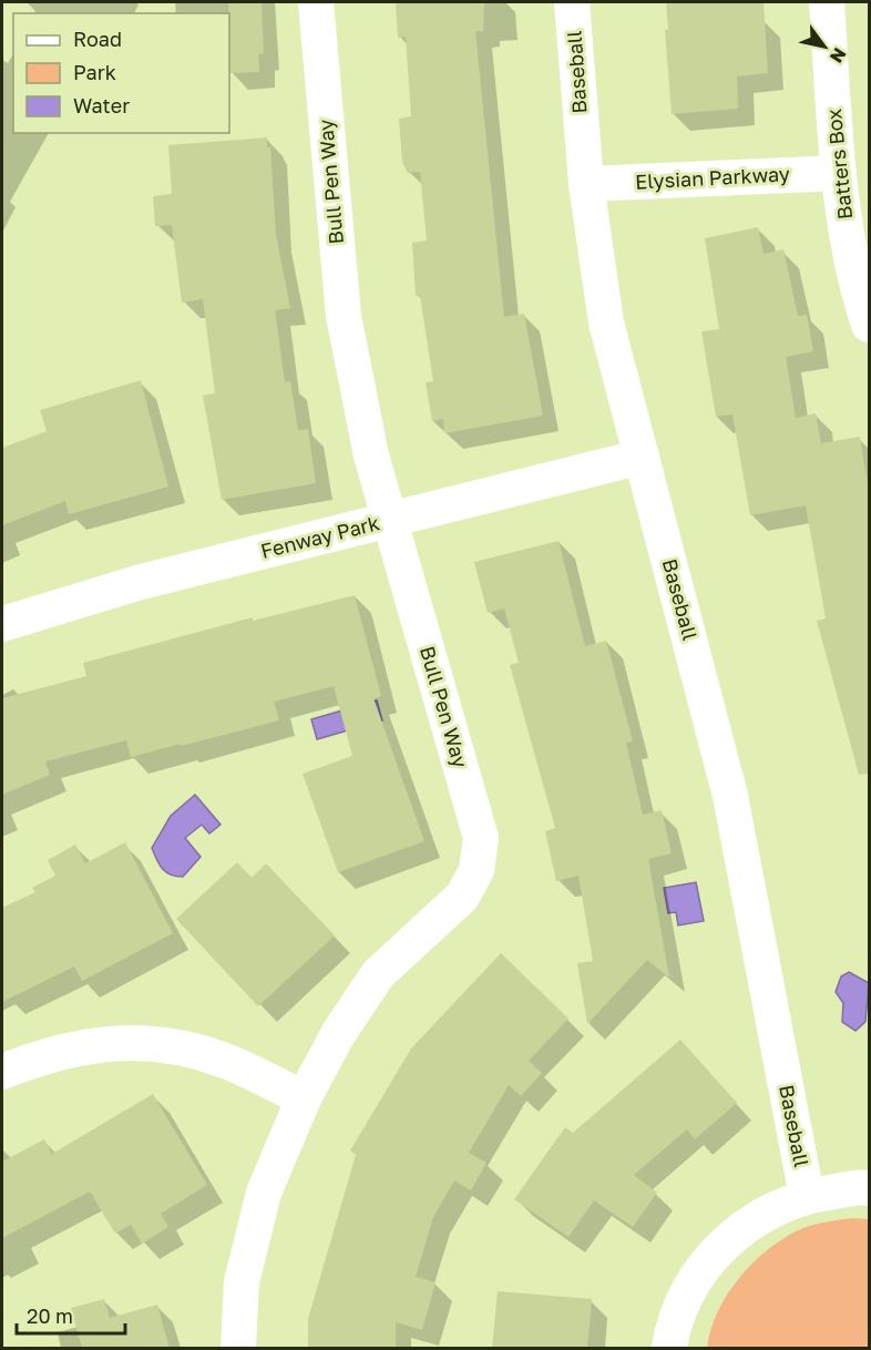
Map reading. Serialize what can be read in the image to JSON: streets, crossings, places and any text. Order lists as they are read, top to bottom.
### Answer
{
  "streets": {
    "street": [
      "Baseball",
      "Batters Box",
      "Elysian Parkway",
      "Bull Pen Way",
      "Fenway Park"
    ]
  },
  "crossings": [
    ["Baseball", "Elysian Parkway"],
    ["Baseball", "Fenway Park"],
    ["Batters Box", "Elysian Parkway"],
    ["Bull Pen Way", "Fenway Park"]
  ],
  "legend": ["Road", "Park", "Water"],
  "scale_bar": "20 m",
  "north": "bottom right"
}
